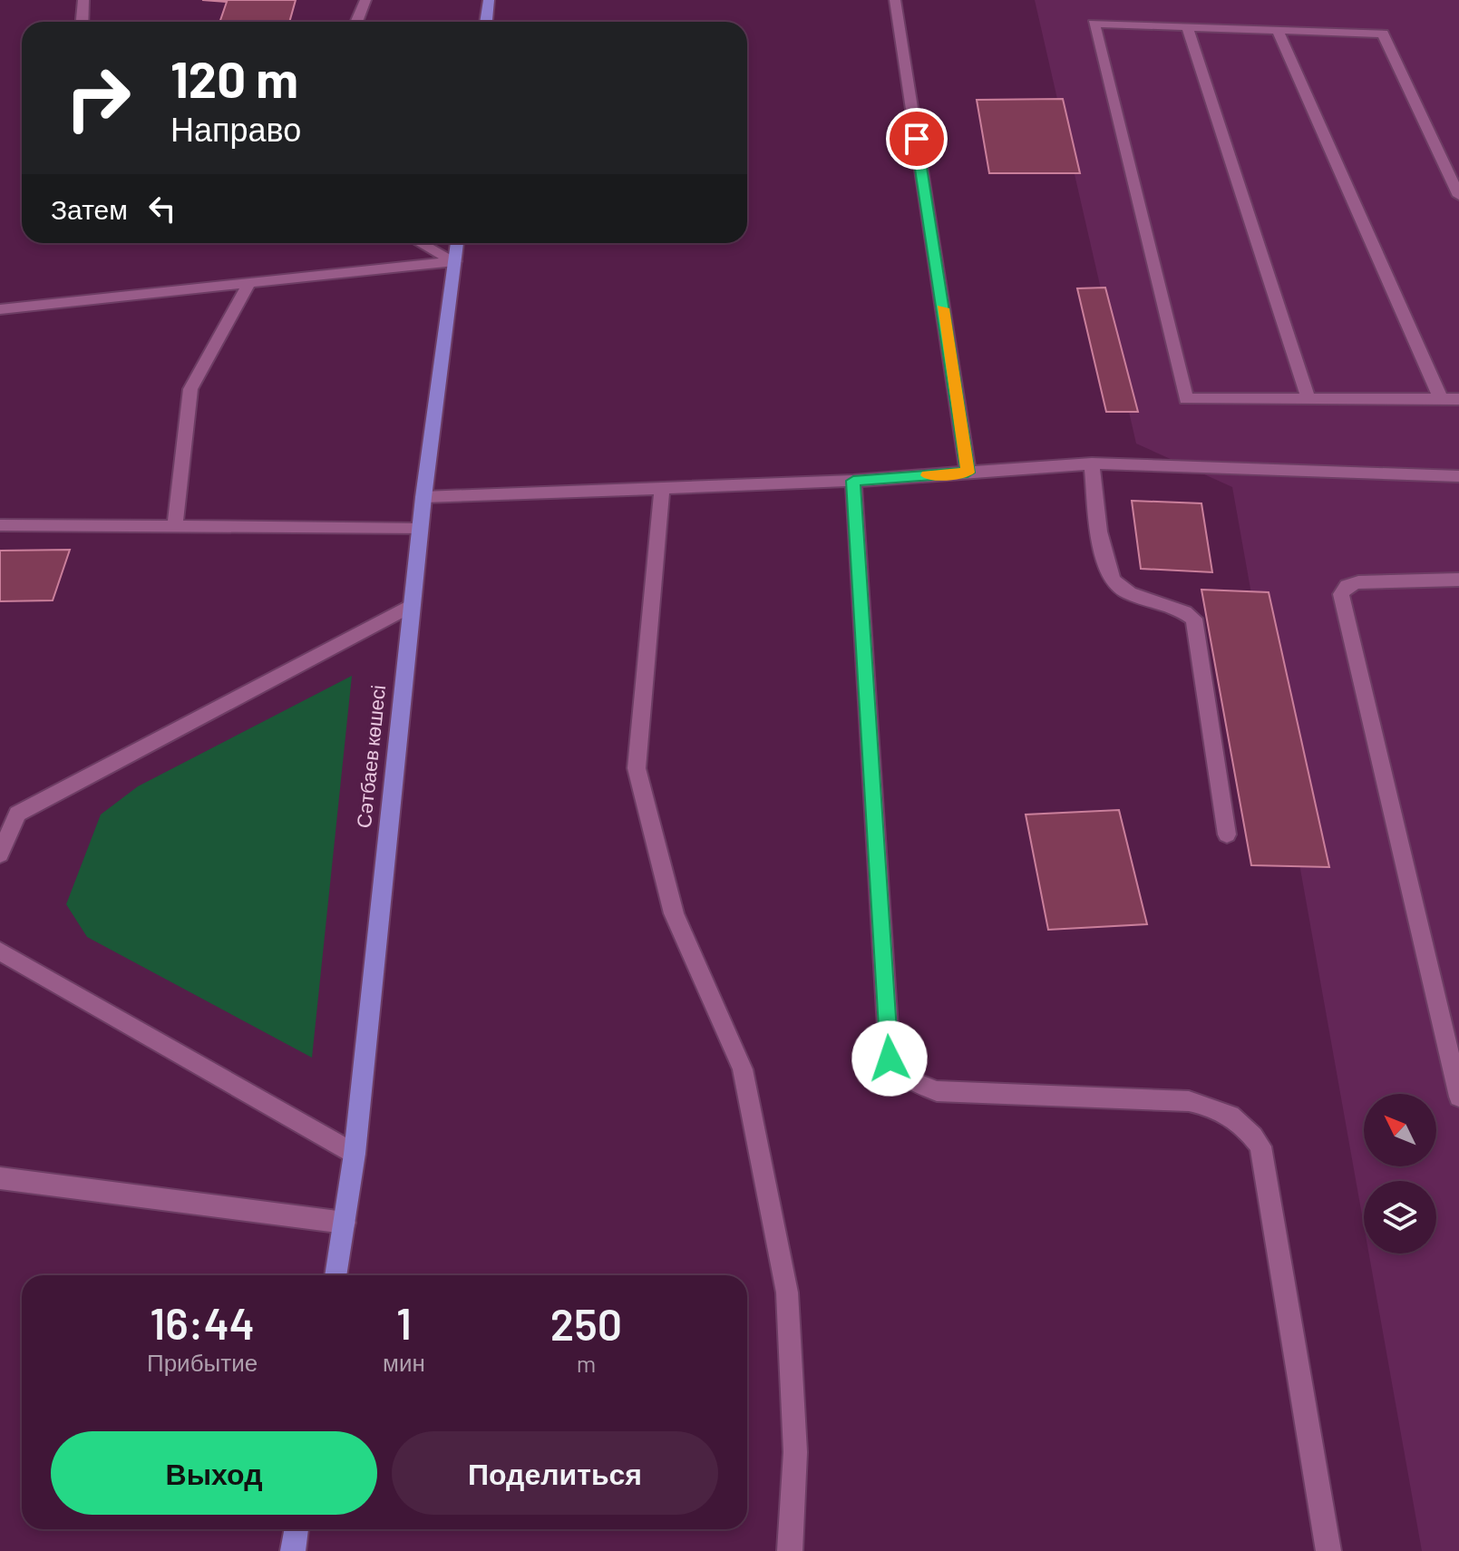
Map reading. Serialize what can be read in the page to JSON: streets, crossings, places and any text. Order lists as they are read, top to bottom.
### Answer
{
  "streets": {
    "main road": ["Сәтбаев көшесі"]
  },
  "north": "top left",
  "page": {
    "turn": ["120 m", "Направо"],
    "then": "Затем",
    "eta": [
      "16:44",
      "Прибытие",
      "1",
      "мин",
      "250",
      "m"
    ],
    "buttons": ["Выход", "Поделиться"]
  }
}
